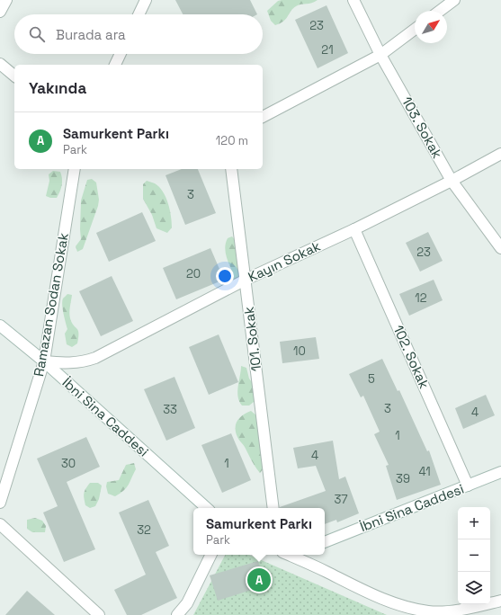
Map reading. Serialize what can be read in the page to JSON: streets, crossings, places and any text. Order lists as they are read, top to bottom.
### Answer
{
  "streets": {
    "street": [
      "103. Sokak",
      "Kayın Sokak",
      "Ramazan Sodan Sokak",
      "101. Sokak",
      "102. Sokak",
      "İbni Sina Caddesi"
    ]
  },
  "crossings": [
    ["103. Sokak", "Kayın Sokak"],
    ["Kayın Sokak", "Ramazan Sodan Sokak"],
    ["Kayın Sokak", "101. Sokak"],
    ["Kayın Sokak", "102. Sokak"],
    ["Kayın Sokak", "İbni Sina Caddesi"],
    ["Ramazan Sodan Sokak", "İbni Sina Caddesi"],
    ["102. Sokak", "İbni Sina Caddesi"]
  ],
  "house_numbers": [
    "23",
    "21",
    "3",
    "23",
    "20",
    "12",
    "10",
    "5",
    "3",
    "33",
    "4",
    "1",
    "4",
    "30",
    "1",
    "41",
    "39",
    "37",
    "32"
  ],
  "north": "top right",
  "page": {
    "search": "Burada ara",
    "heading": "Yakında",
    "list": [
      {
        "mark": "A",
        "name": "Samurkent Parkı",
        "note": "Park",
        "value": "120 m"
      }
    ],
    "map_buttons": ["+", "−"],
    "popup": ["Samurkent Parkı", "Park"],
    "pins": "A"
  }
}
